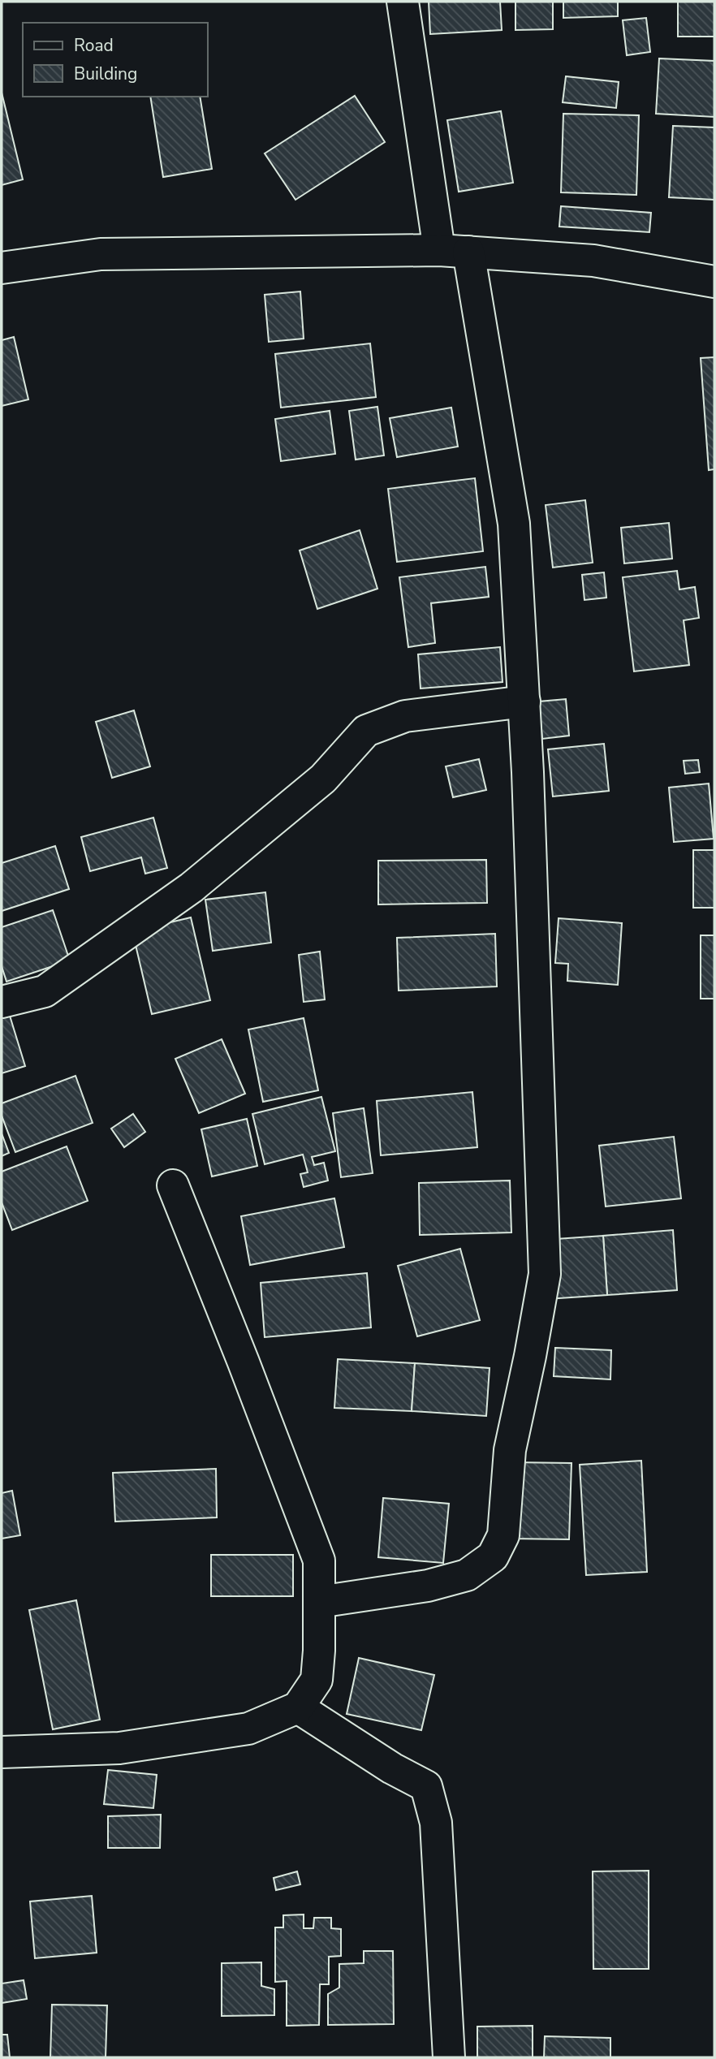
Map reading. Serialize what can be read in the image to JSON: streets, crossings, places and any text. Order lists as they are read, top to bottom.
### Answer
{
  "legend": ["Road", "Building"]
}
